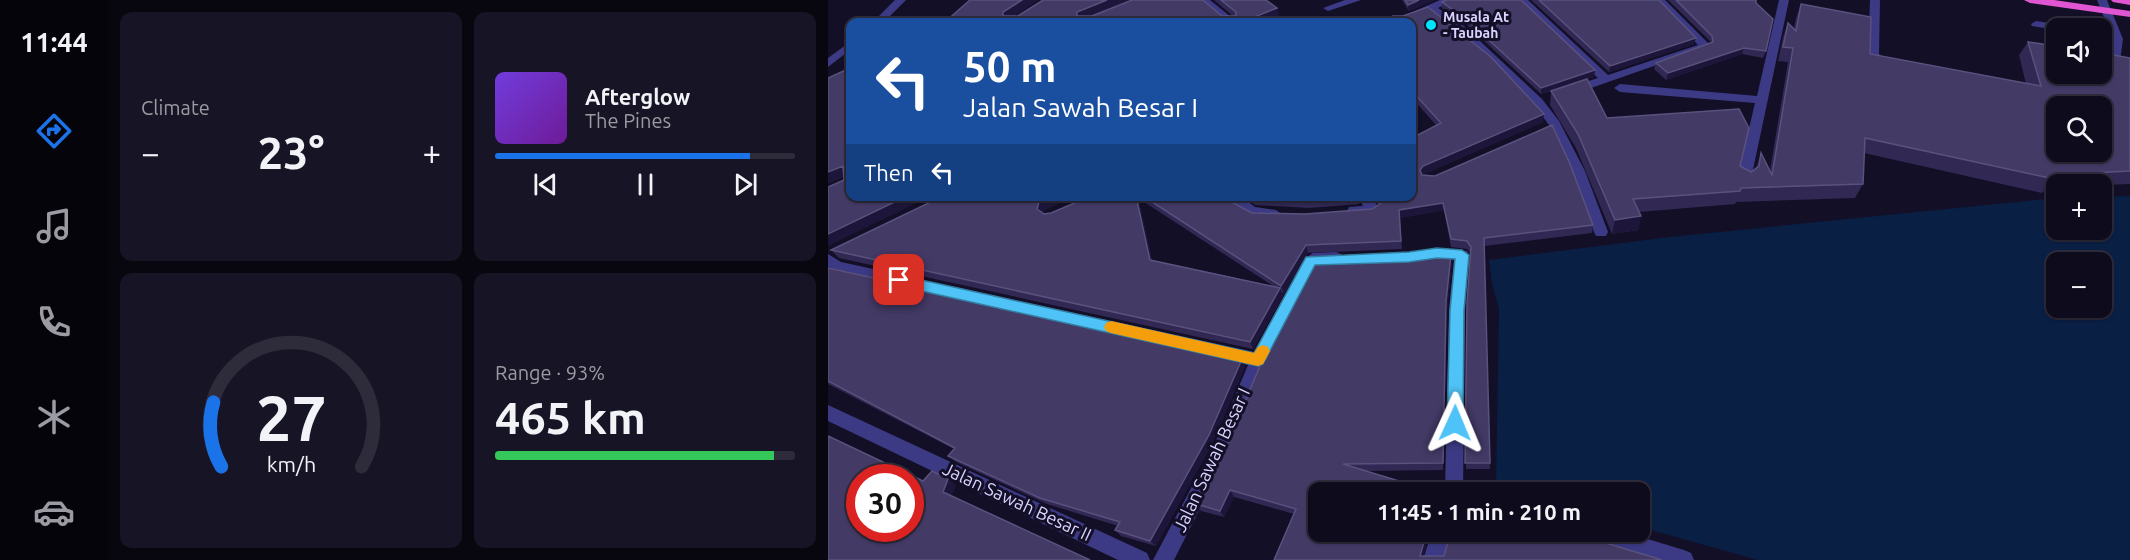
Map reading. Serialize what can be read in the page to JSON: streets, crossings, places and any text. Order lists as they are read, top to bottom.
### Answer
{
  "streets": {
    "street": ["Jalan Sawah Besar I", "Jalan Sawah Besar II"]
  },
  "places": ["Musala At - Taubah"],
  "page": {
    "tabs": "11:44",
    "tile": [
      "Climate",
      ["Range · 93%", "465 km"]
    ],
    "map_buttons": ["+", "−"],
    "turn": ["50 m", "Jalan Sawah Besar I"],
    "song": ["Afterglow", "The Pines"],
    "heat": ["−", "23°", "+"],
    "then": "Then",
    "limit": "30",
    "trip": "11:45 · 1 min · 210 m",
    "gauge": ["27", "km/h"]
  }
}
